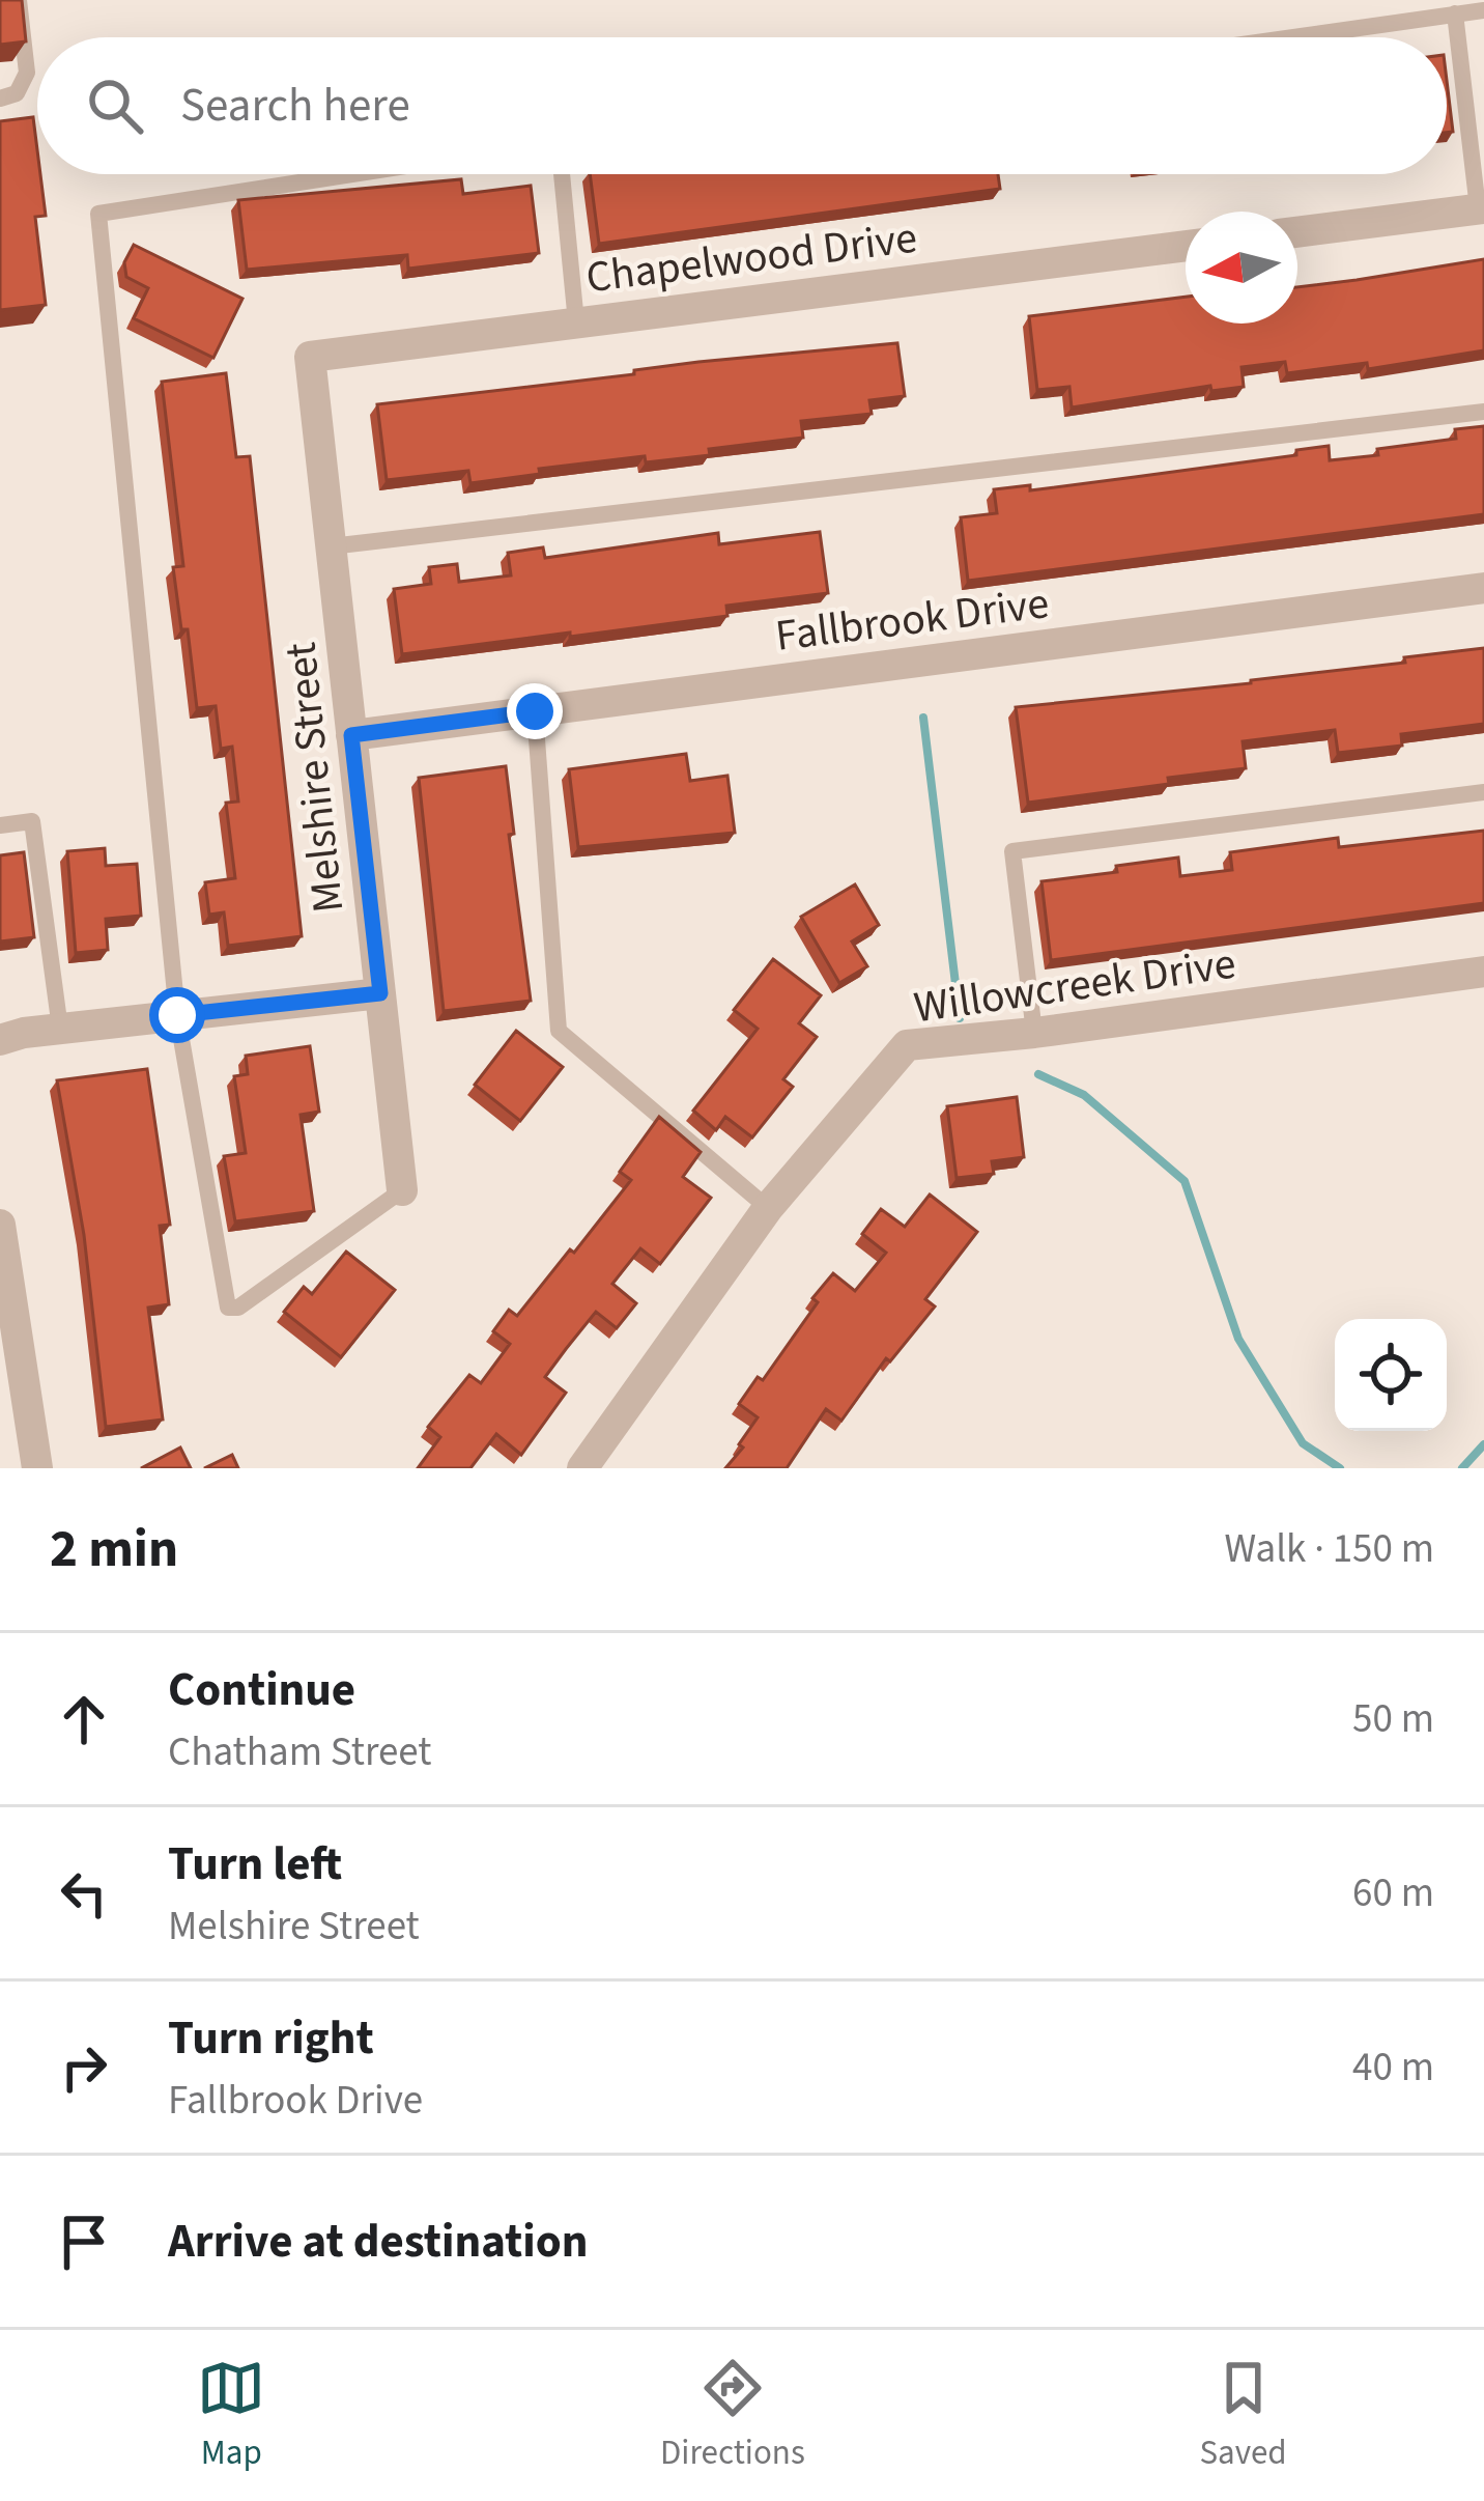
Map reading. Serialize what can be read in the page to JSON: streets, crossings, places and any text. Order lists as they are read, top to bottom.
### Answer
{
  "streets": {
    "street": [
      "Chapelwood Drive",
      "Fallbrook Drive",
      "Melshire Street",
      "Willowcreek Drive"
    ]
  },
  "crossings": [
    ["Chapelwood Drive", "Melshire Street"],
    ["Fallbrook Drive", "Melshire Street"]
  ],
  "north": "left",
  "page": {
    "search": "Search here",
    "heading": ["2 min", "Walk · 150 m"],
    "list": [
      ["Continue", "Chatham Street", "50 m"],
      ["Turn left", "Melshire Street", "60 m"],
      ["Turn right", "Fallbrook Drive", "40 m"],
      "Arrive at destination"
    ],
    "nav": ["Map", "Directions", "Saved"]
  }
}
